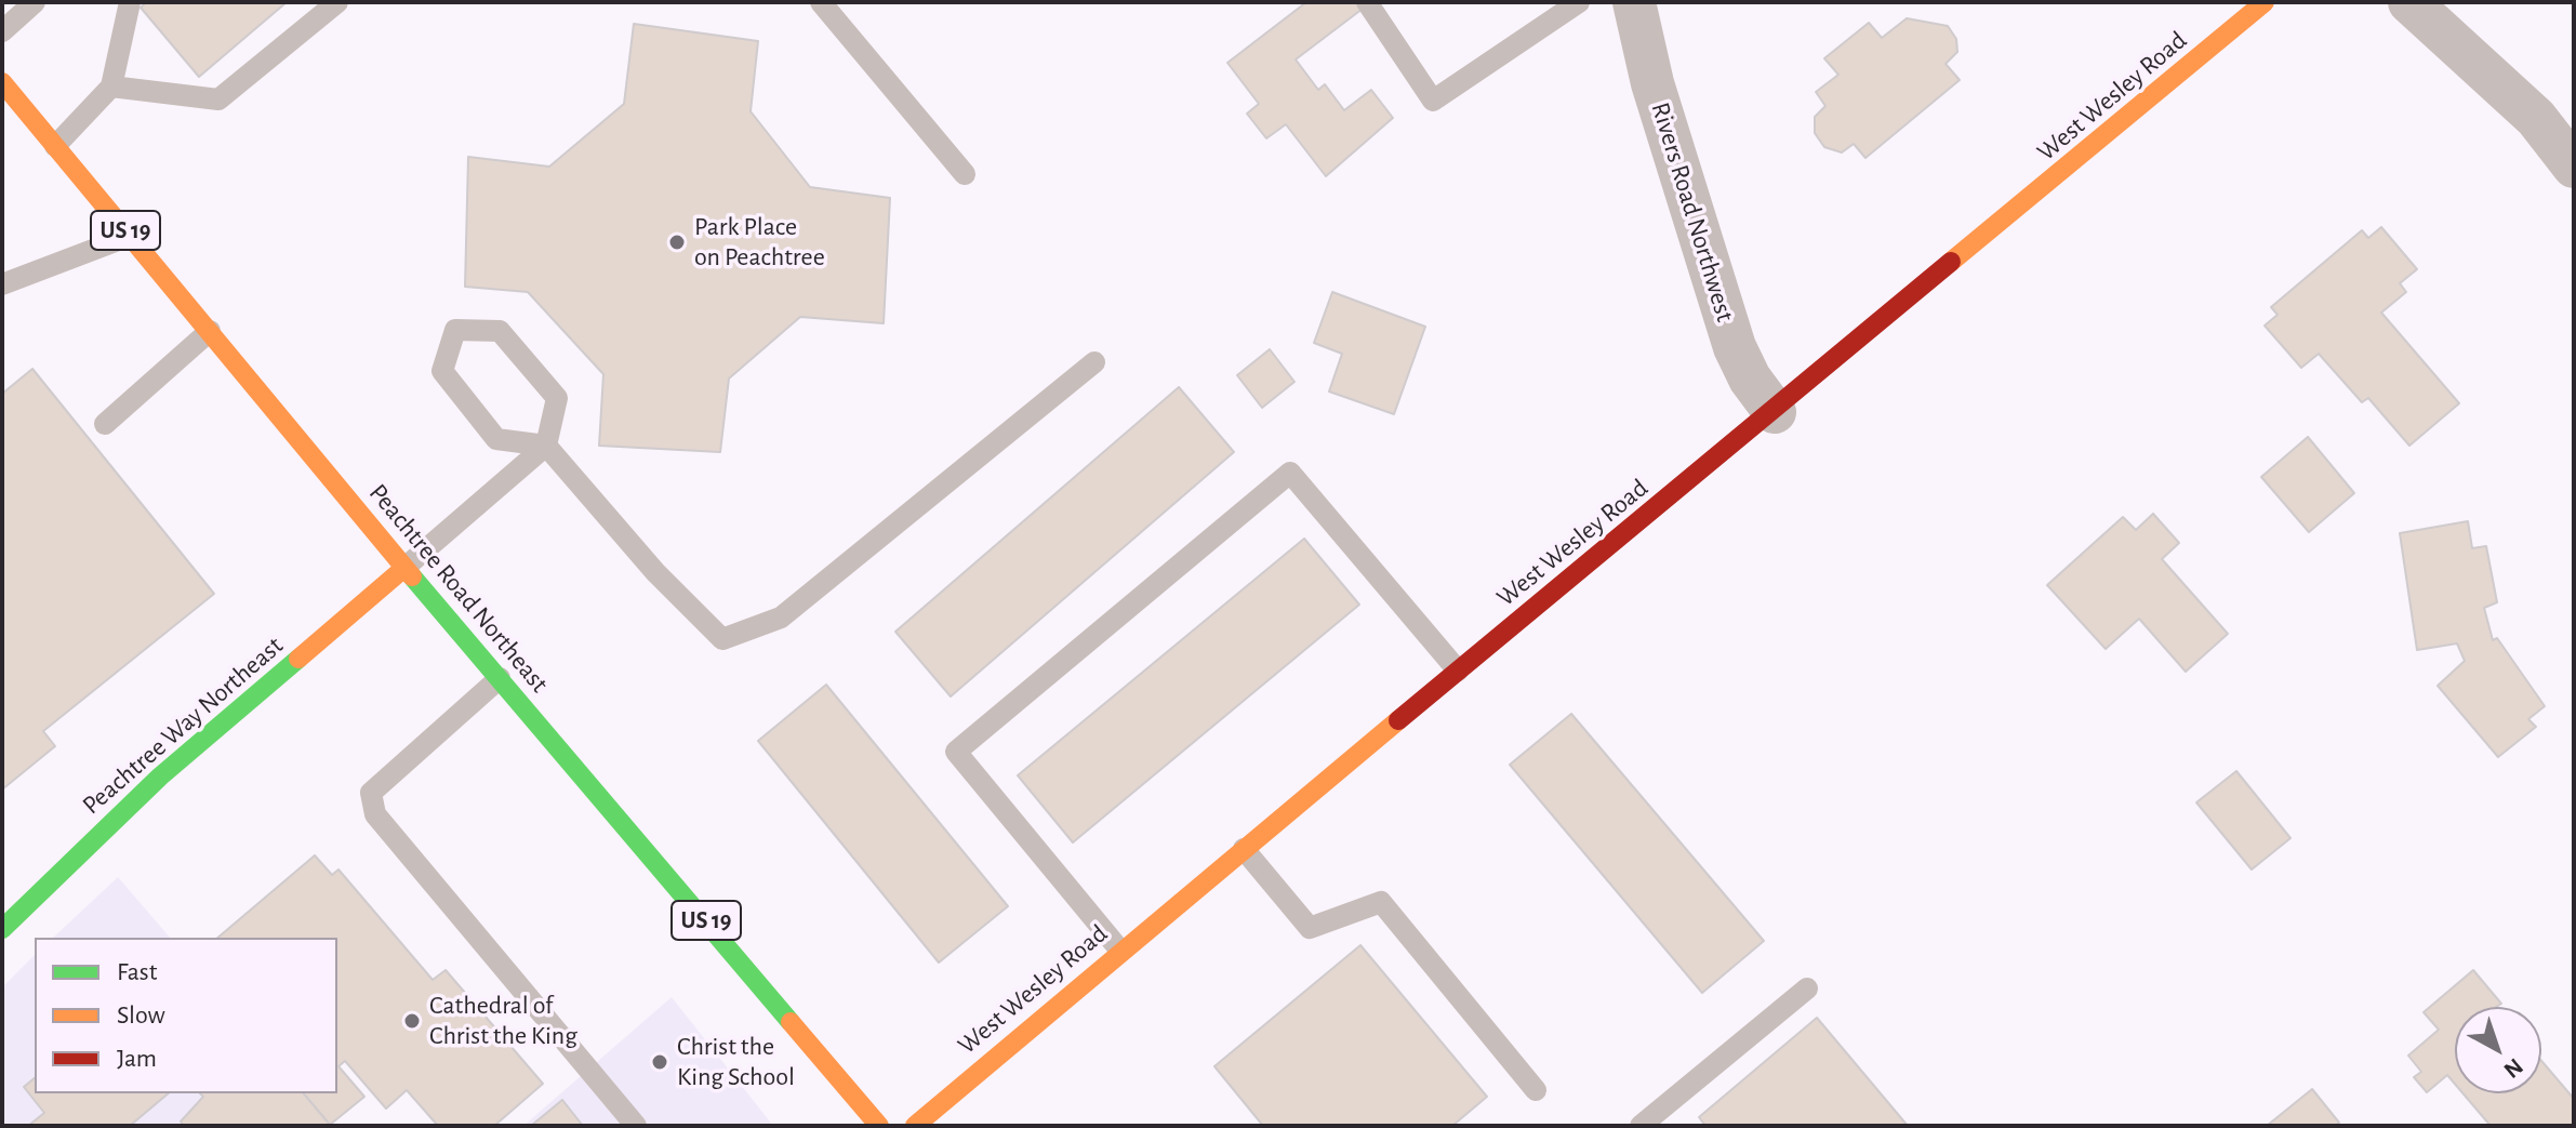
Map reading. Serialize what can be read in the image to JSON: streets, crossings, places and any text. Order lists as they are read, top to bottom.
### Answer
{
  "streets": {
    "main road": [
      "West Wesley Road",
      "US 19",
      "Peachtree Road Northeast",
      "Peachtree Way Northeast"
    ],
    "street": ["Rivers Road Northwest"]
  },
  "crossings": [
    ["West Wesley Road", "Rivers Road Northwest"],
    ["Peachtree Road Northeast", "Peachtree Way Northeast"]
  ],
  "places": ["Park Place on Peachtree", "Cathedral of Christ the King", "Christ the King School"],
  "legend": ["Fast", "Slow", "Jam"],
  "north": "bottom right"
}
